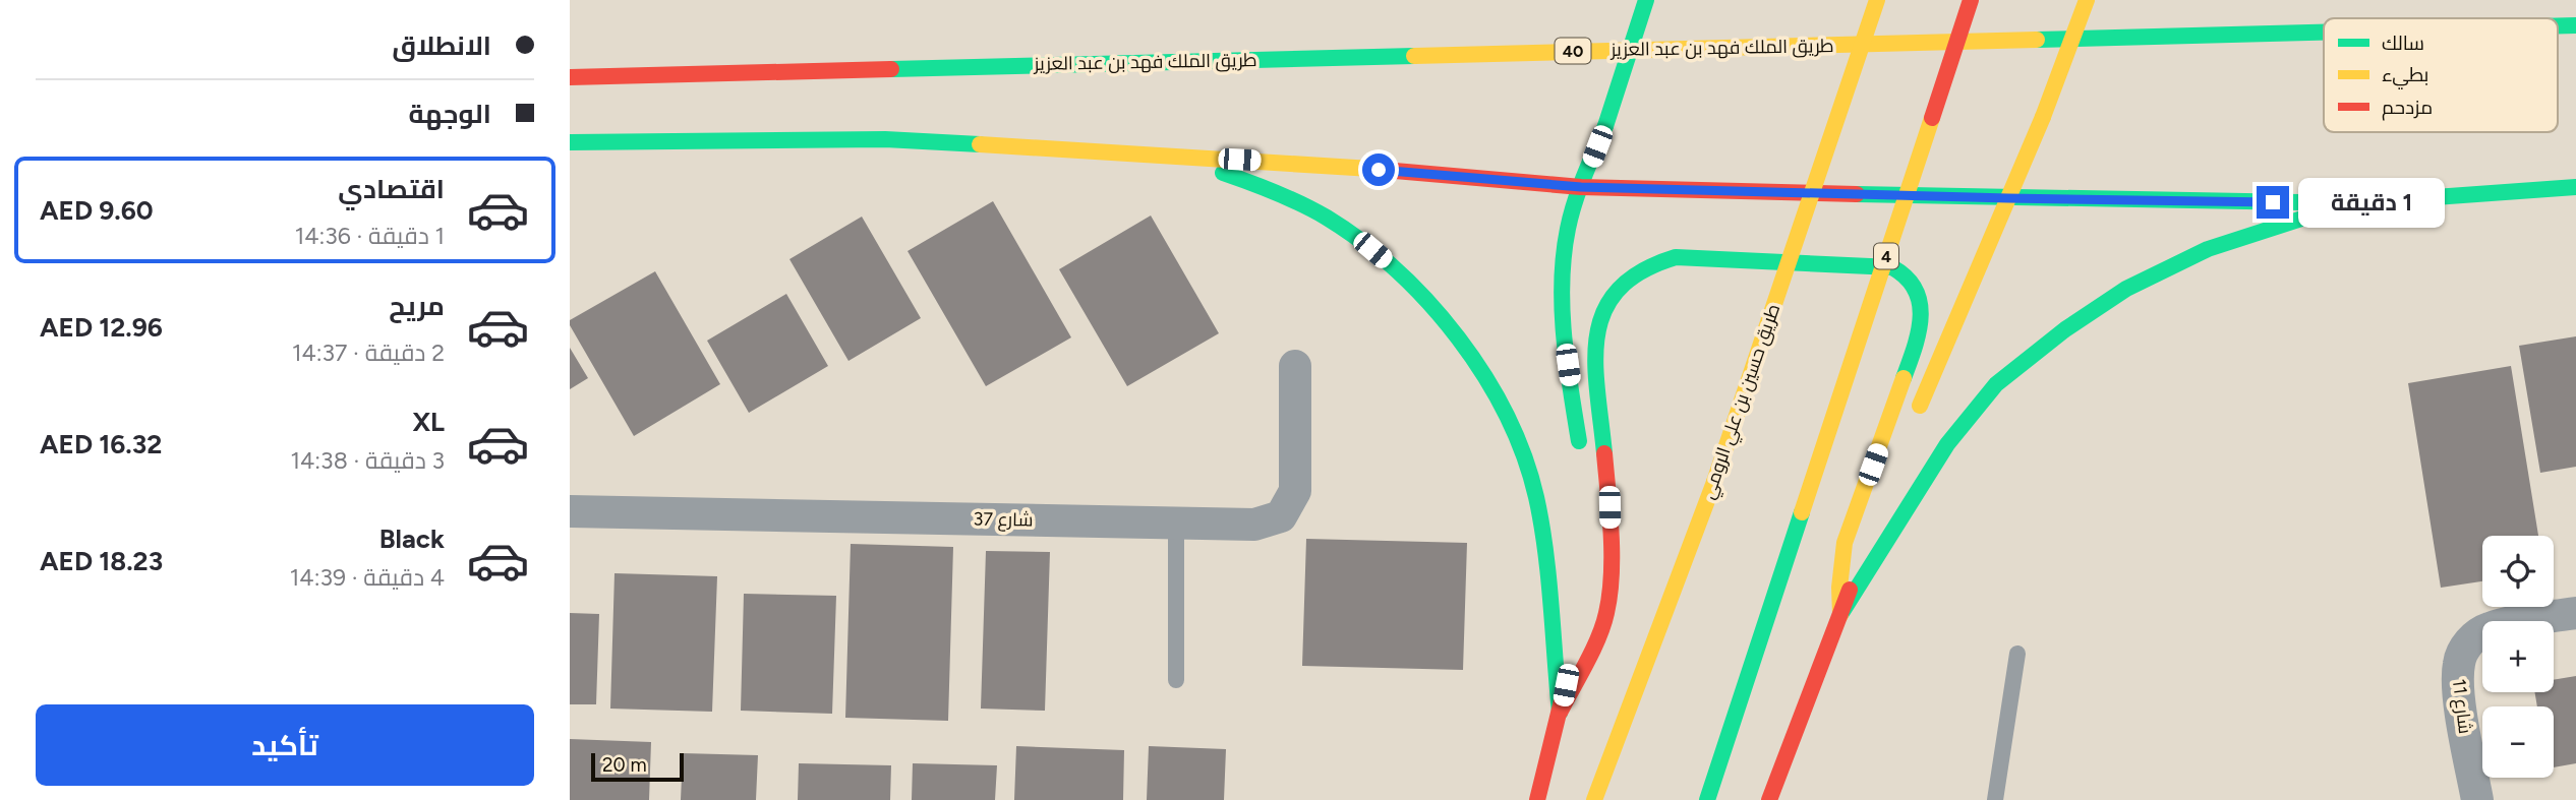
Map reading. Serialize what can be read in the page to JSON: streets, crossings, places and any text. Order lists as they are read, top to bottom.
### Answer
{
  "streets": {
    "highway": [
      "طريق الملك فهد بن عبد العزيز",
      "40",
      "4",
      "طريق حسين بن علي الرومي"
    ],
    "street": ["شارع 37", "شارع 11"]
  },
  "legend": ["سالك", "بطيء", "مزدحم"],
  "scale_bar": "20 m",
  "page": {
    "banner": ["الانطلاق", "الوجهة"],
    "list": [
      {
        "name": "اقتصادي",
        "note": "1 دقيقة · 14:36",
        "value": "AED 9.60"
      },
      {
        "name": "مريح",
        "note": "2 دقيقة · 14:37",
        "value": "AED 12.96"
      },
      {
        "name": "XL",
        "note": "3 دقيقة · 14:38",
        "value": "AED 16.32"
      },
      {
        "name": "Black",
        "note": "4 دقيقة · 14:39",
        "value": "AED 18.23"
      }
    ],
    "bubble": "1 دقيقة",
    "map_buttons": ["+", "−"],
    "buttons": "تأكيد",
    "scale": "20 m"
  }
}
